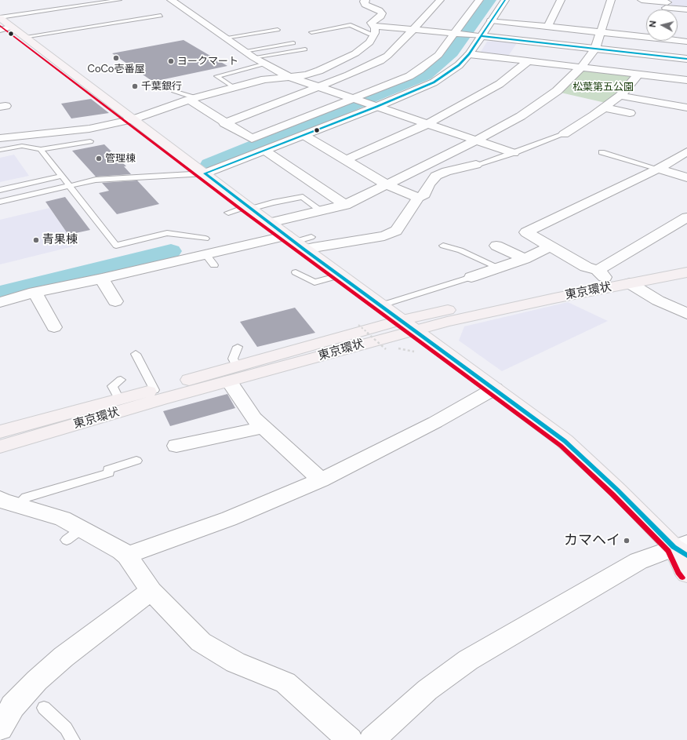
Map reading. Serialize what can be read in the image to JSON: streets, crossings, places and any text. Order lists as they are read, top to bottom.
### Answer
{
  "streets": {
    "highway": ["東京環状"]
  },
  "parks": ["松葉第五公園"],
  "places": [
    "CoCo壱番屋",
    "ヨークマート",
    "千葉銀行",
    "管理棟",
    "青果棟",
    "カマヘイ"
  ],
  "north": "left"
}
